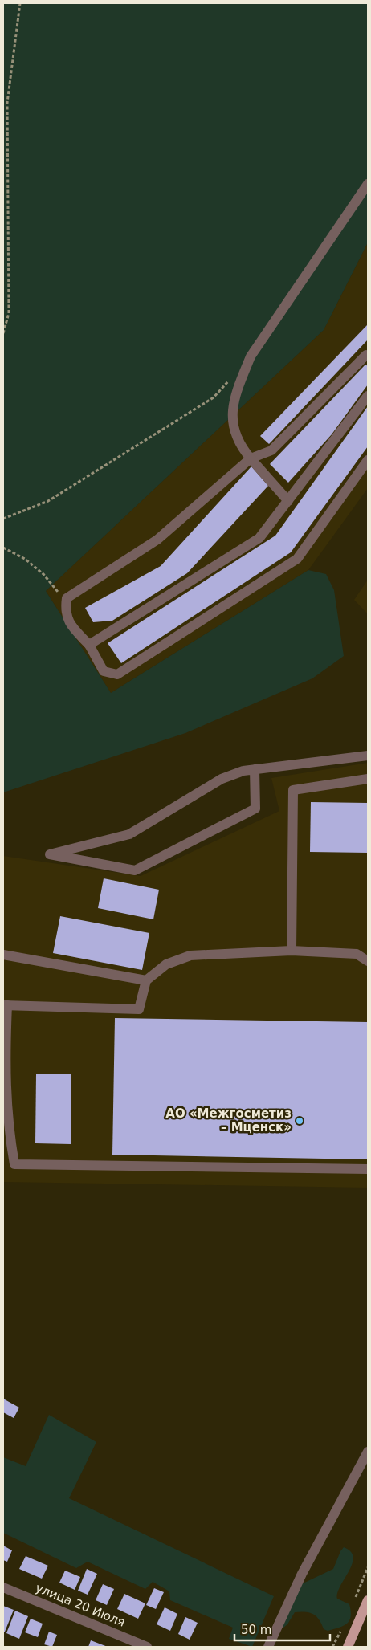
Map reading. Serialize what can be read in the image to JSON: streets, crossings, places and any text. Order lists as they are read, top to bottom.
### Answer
{
  "streets": {
    "street": ["улица 20 Июля"]
  },
  "places": ["АО «Межгосметиз – Мценск»"],
  "scale_bar": "50 m"
}
